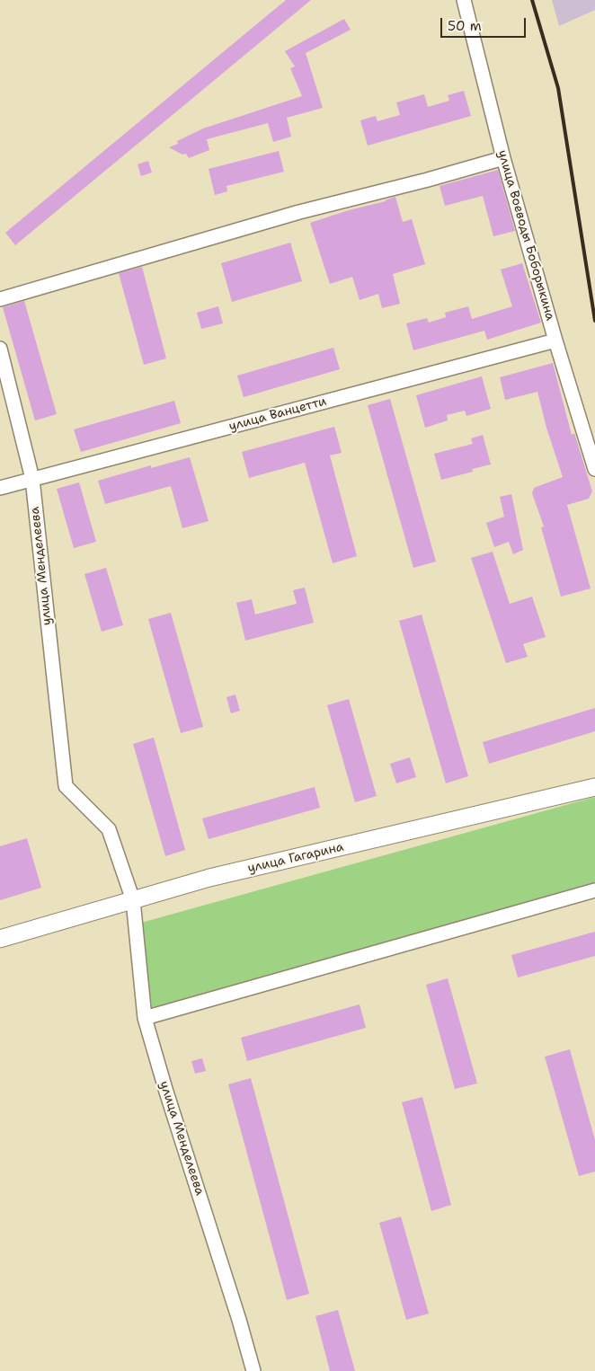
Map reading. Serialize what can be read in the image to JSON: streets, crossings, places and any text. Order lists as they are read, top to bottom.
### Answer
{
  "streets": {
    "street": [
      "улица Воеводы Боборыкина",
      "улица Ванцетти",
      "улица Менделеева",
      "улица Гагарина"
    ]
  },
  "crossings": [
    ["улица Воеводы Боборыкина", "улица Ванцетти"],
    ["улица Ванцетти", "улица Менделеева"],
    ["улица Менделеева", "улица Гагарина"]
  ],
  "scale_bar": "50 m"
}
